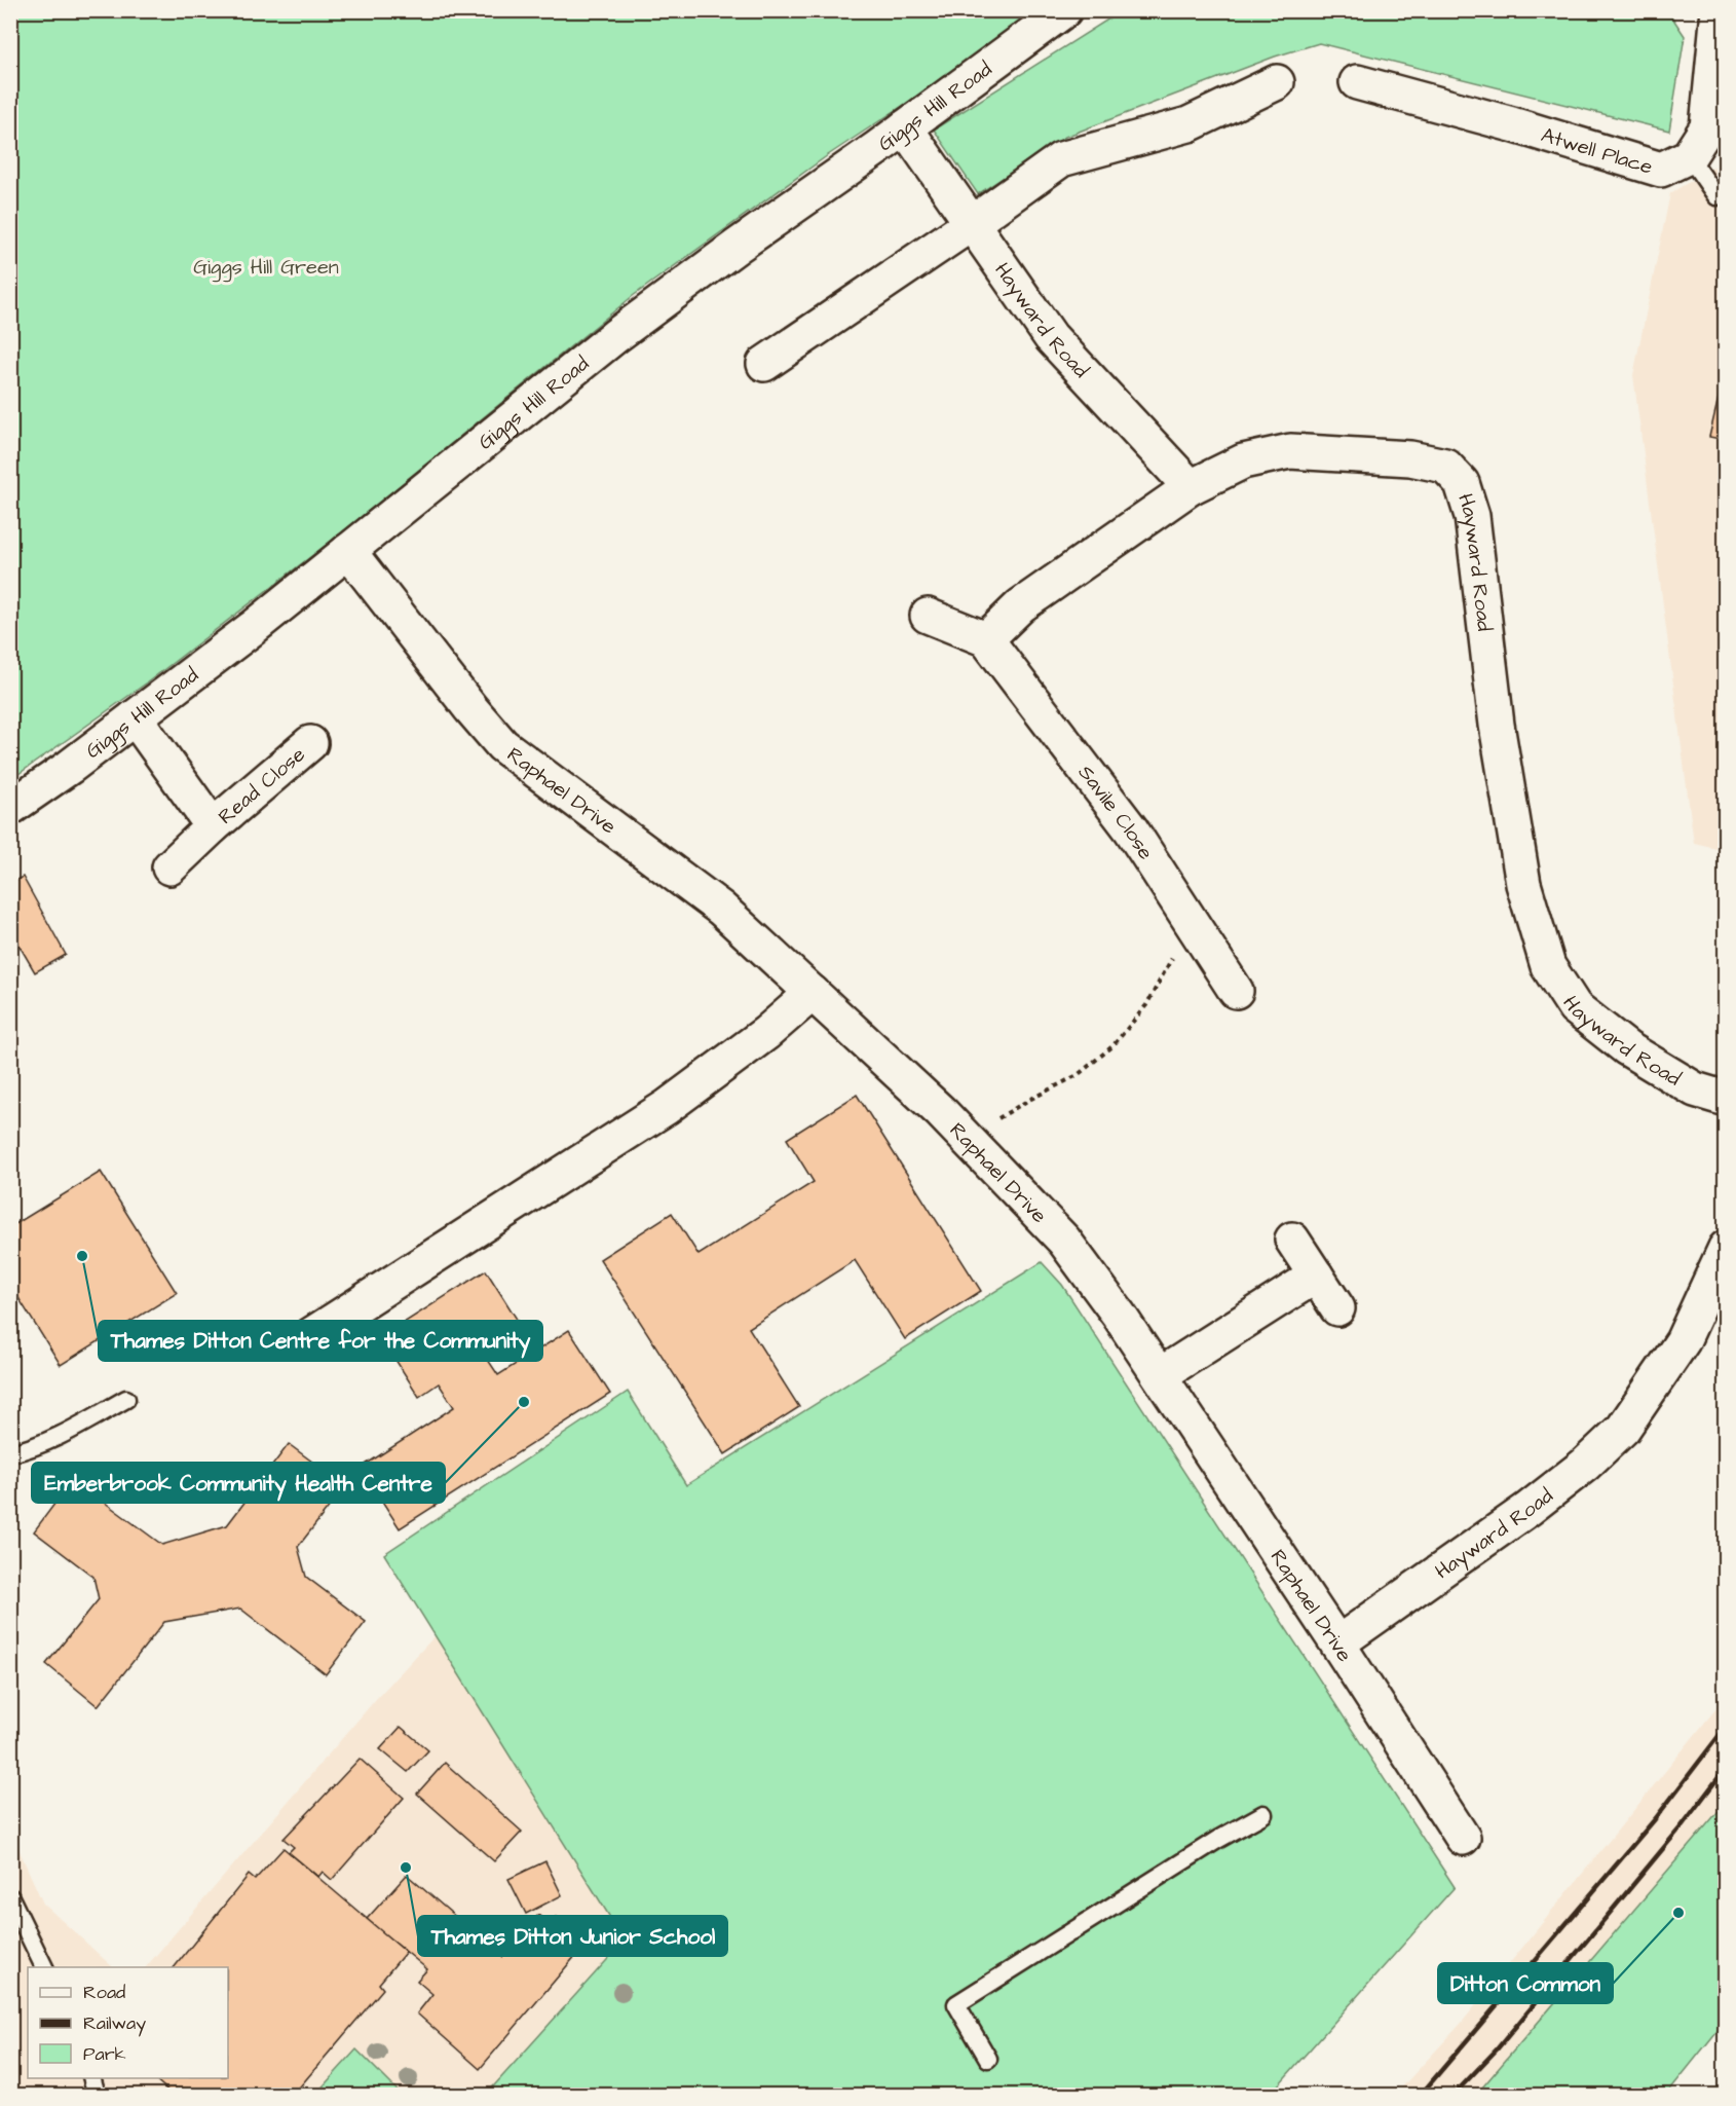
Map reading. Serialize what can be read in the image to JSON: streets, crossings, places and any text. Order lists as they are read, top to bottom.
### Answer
{
  "streets": {
    "street": [
      "Giggs Hill Road",
      "Atwell Place",
      "Hayward Road",
      "Read Close",
      "Raphael Drive",
      "Savile Close"
    ]
  },
  "crossings": [
    ["Giggs Hill Road", "Hayward Road"],
    ["Giggs Hill Road", "Read Close"],
    ["Giggs Hill Road", "Raphael Drive"],
    ["Hayward Road", "Raphael Drive"]
  ],
  "parks": ["Giggs Hill Green"],
  "places": [
    "Thames Ditton Centre for the Community",
    "Emberbrook Community Health Centre",
    "Thames Ditton Junior School",
    "Ditton Common"
  ],
  "legend": ["Road", "Railway", "Park"]
}
